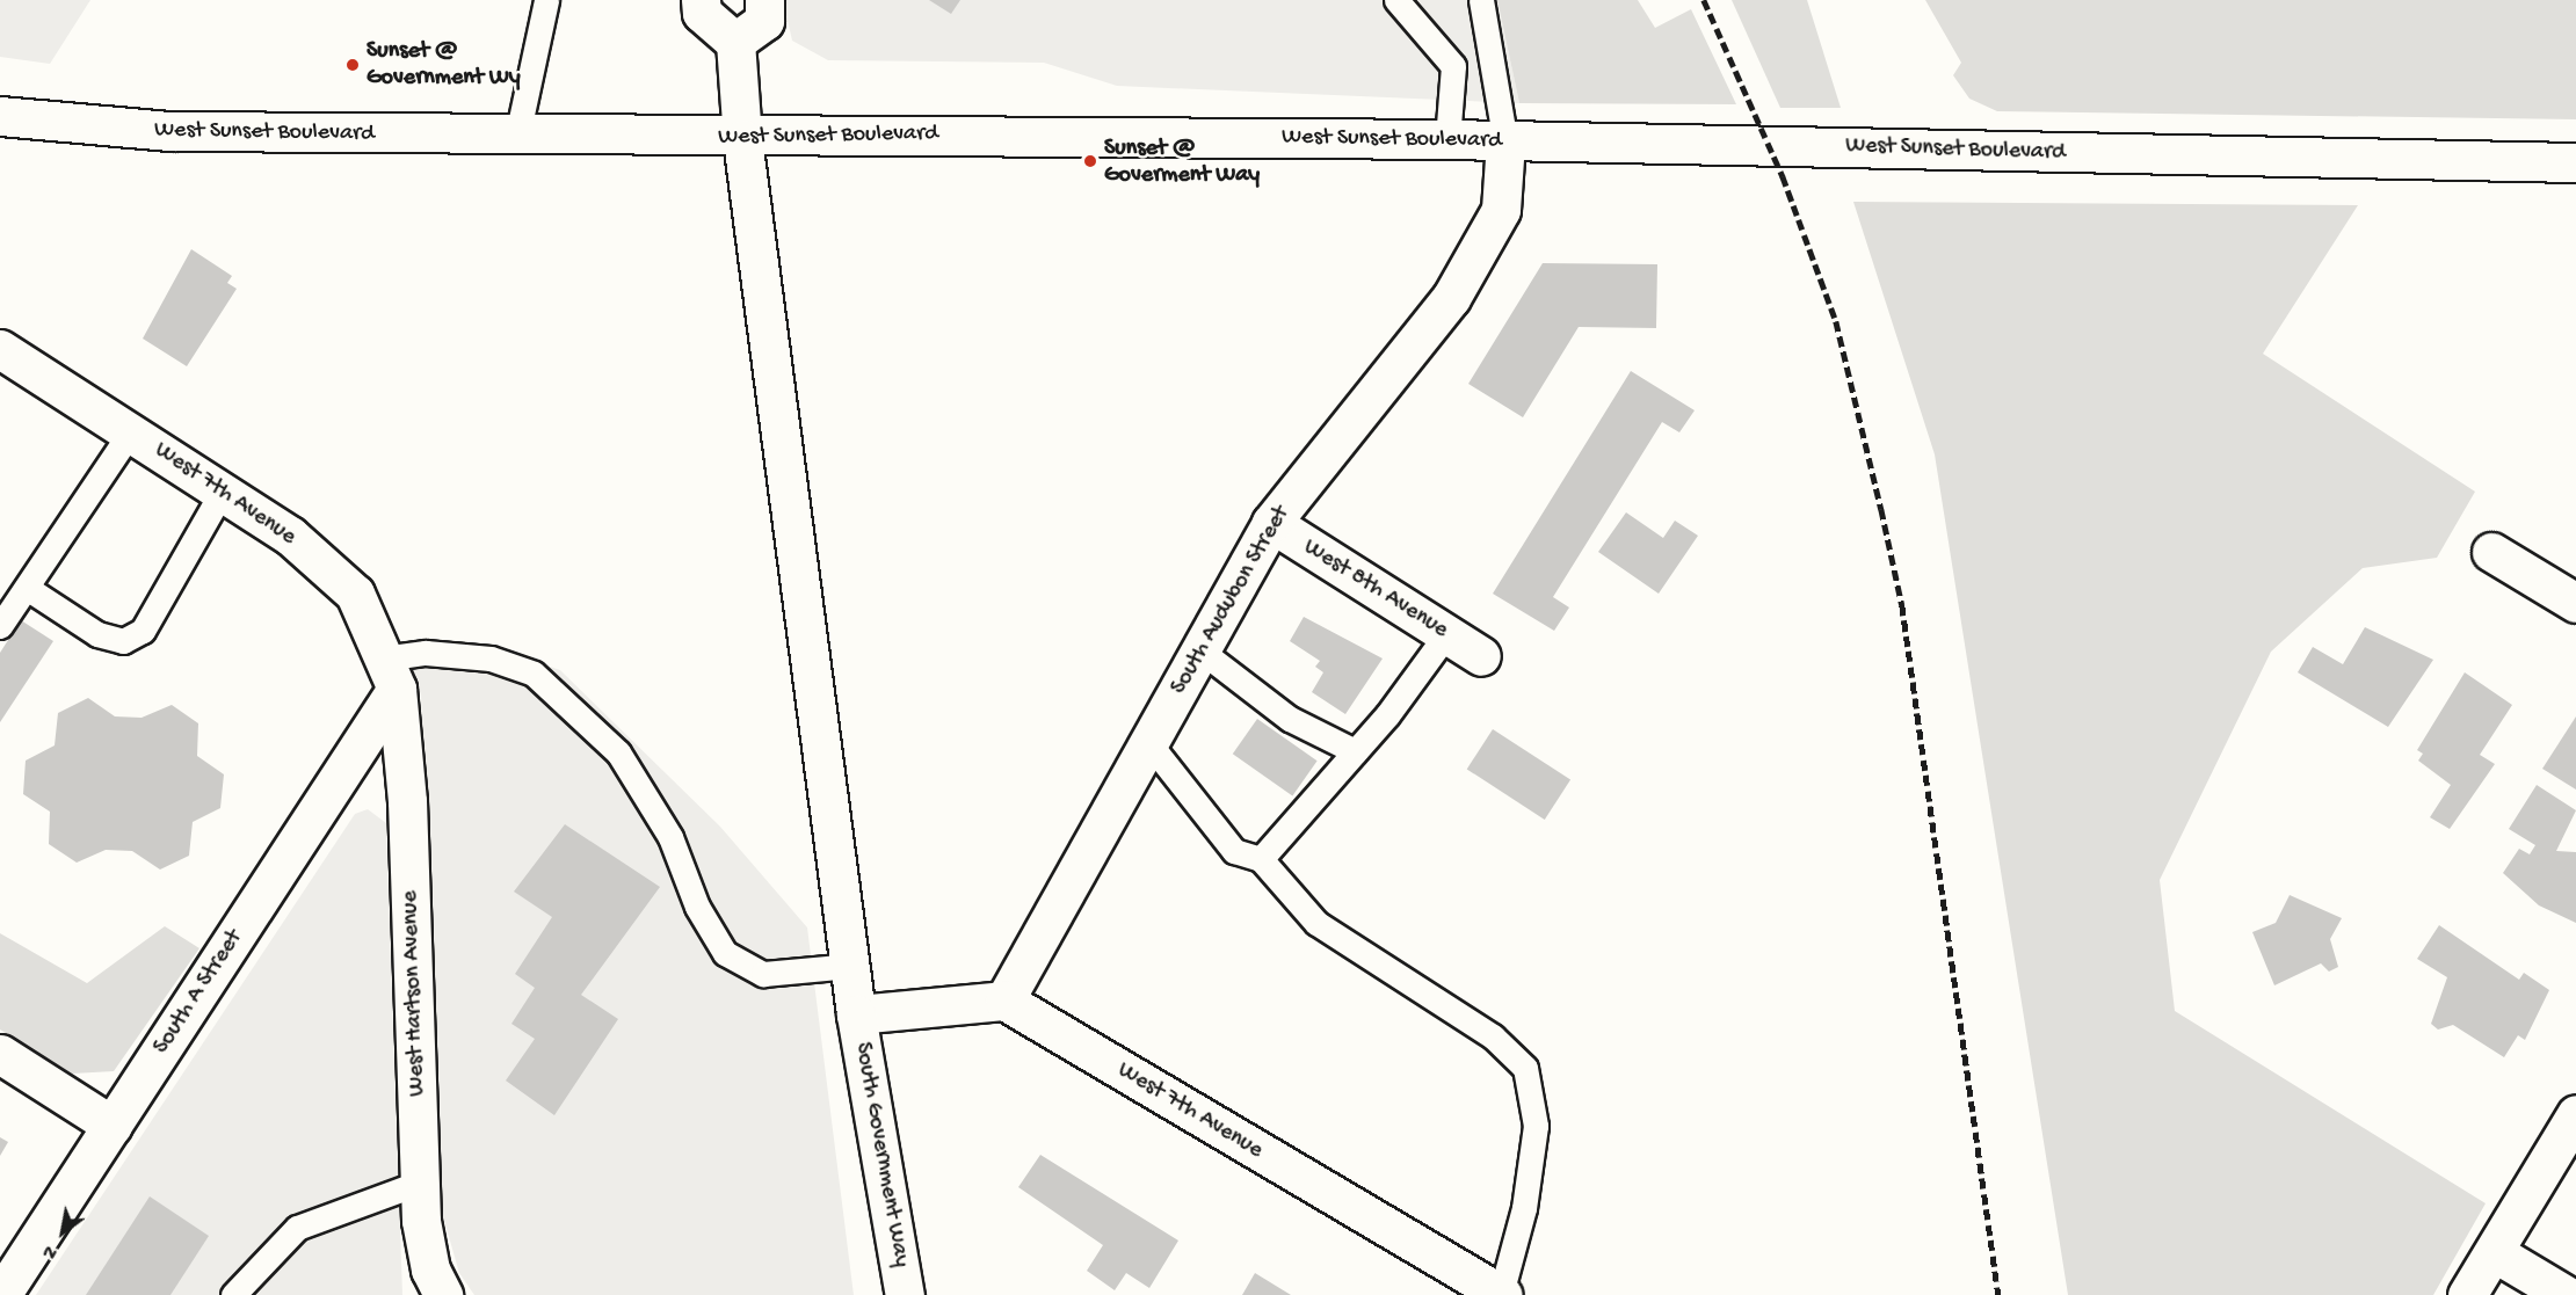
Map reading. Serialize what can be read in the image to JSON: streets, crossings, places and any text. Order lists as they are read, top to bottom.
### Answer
{
  "streets": {
    "street": [
      "West Sunset Boulevard",
      "West 7th Avenue",
      "West 8th Avenue",
      "South Audubon Street",
      "South A Street",
      "West Hartson Avenue",
      "South Government Way"
    ]
  },
  "crossings": [
    ["West Sunset Boulevard", "South Audubon Street"],
    ["West Sunset Boulevard", "South Government Way"],
    ["West 7th Avenue", "South Audubon Street"],
    ["West 7th Avenue", "South A Street"],
    ["West 7th Avenue", "West Hartson Avenue"],
    ["West 8th Avenue", "South Audubon Street"],
    ["South A Street", "West Hartson Avenue"]
  ],
  "places": ["Sunset @ Government Wy", "Sunset @ Goverment Way"],
  "north": "bottom left"
}
